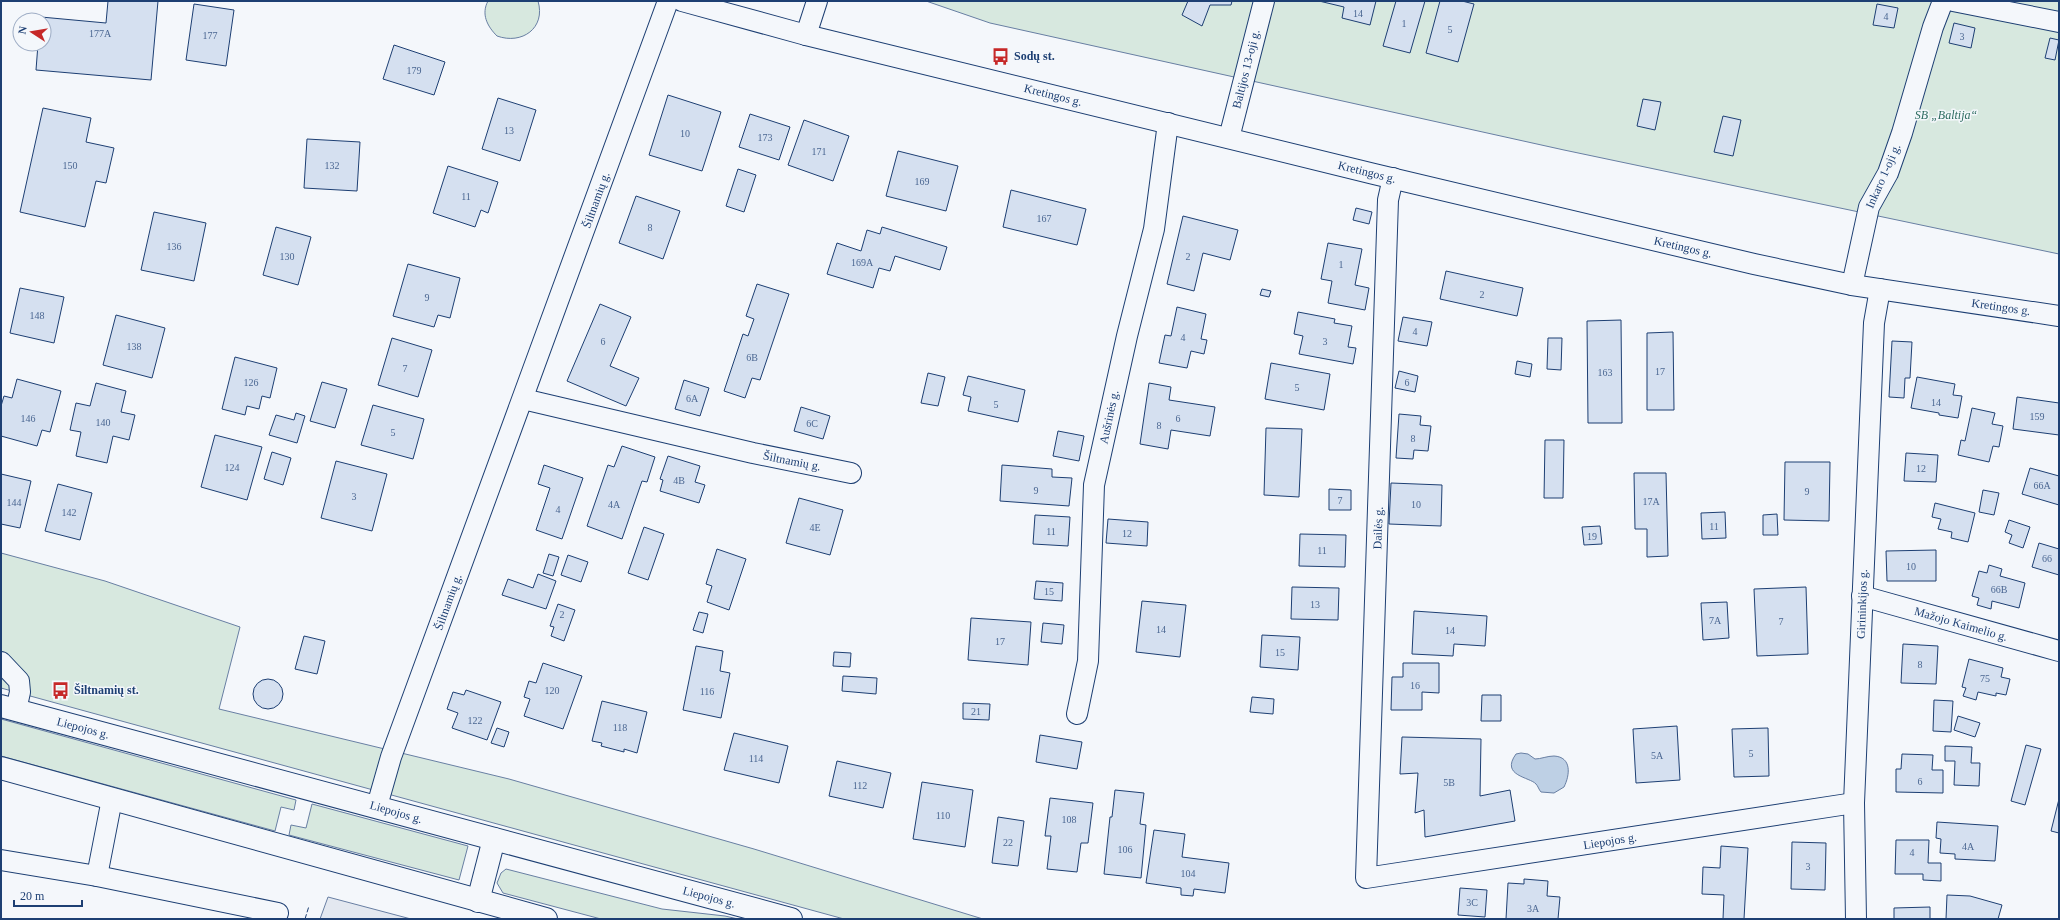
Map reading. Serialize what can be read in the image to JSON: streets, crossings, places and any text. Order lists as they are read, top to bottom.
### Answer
{
  "streets": {
    "main road": ["Liepojos g."],
    "street": [
      "Baltijos 13-oji g.",
      "Kretingos g.",
      "Inkaro 1-oji g.",
      "Šiltnamių g.",
      "Aušrinės g.",
      "Dailės g.",
      "Girininkijos g.",
      "Mažojo Kaimelio g."
    ]
  },
  "crossings": [
    ["Baltijos 13-oji g.", "Kretingos g."],
    ["Kretingos g.", "Inkaro 1-oji g."],
    ["Kretingos g.", "Aušrinės g."],
    ["Kretingos g.", "Dailės g."],
    ["Kretingos g.", "Girininkijos g."],
    ["Šiltnamių g.", "Liepojos g."],
    ["Dailės g.", "Liepojos g."],
    ["Girininkijos g.", "Mažojo Kaimelio g."],
    ["Girininkijos g.", "Liepojos g."]
  ],
  "parks": ["SB „Baltija“"],
  "places": {
    "bus stop": ["Sodų st.", "Šiltnamių st."]
  },
  "house_numbers": [
    "14",
    "4",
    "1",
    "5",
    "177A",
    "177",
    "3",
    "179",
    "13",
    "10",
    "173",
    "171",
    "150",
    "132",
    "169",
    "11",
    "167",
    "8",
    "136",
    "130",
    "2",
    "169A",
    "1",
    "2",
    "9",
    "148",
    "4",
    "4",
    "6",
    "3",
    "138",
    "6B",
    "7",
    "17",
    "163",
    "126",
    "6",
    "5",
    "6A",
    "14",
    "5",
    "159",
    "146",
    "6",
    "140",
    "6C",
    "8",
    "5",
    "8",
    "124",
    "12",
    "4B",
    "66A",
    "9",
    "9",
    "3",
    "7",
    "17A",
    "144",
    "4A",
    "10",
    "4",
    "142",
    "11",
    "4E",
    "11",
    "12",
    "19",
    "11",
    "66",
    "10",
    "66B",
    "15",
    "13",
    "2",
    "7A",
    "7",
    "14",
    "14",
    "17",
    "15",
    "8",
    "75",
    "16",
    "120",
    "116",
    "21",
    "122",
    "118",
    "5",
    "5A",
    "114",
    "6",
    "5B",
    "112",
    "110",
    "108",
    "22",
    "4A",
    "106",
    "4",
    "3",
    "104",
    "3C",
    "3A"
  ],
  "scale_bar": "20 m",
  "north": "left"
}
